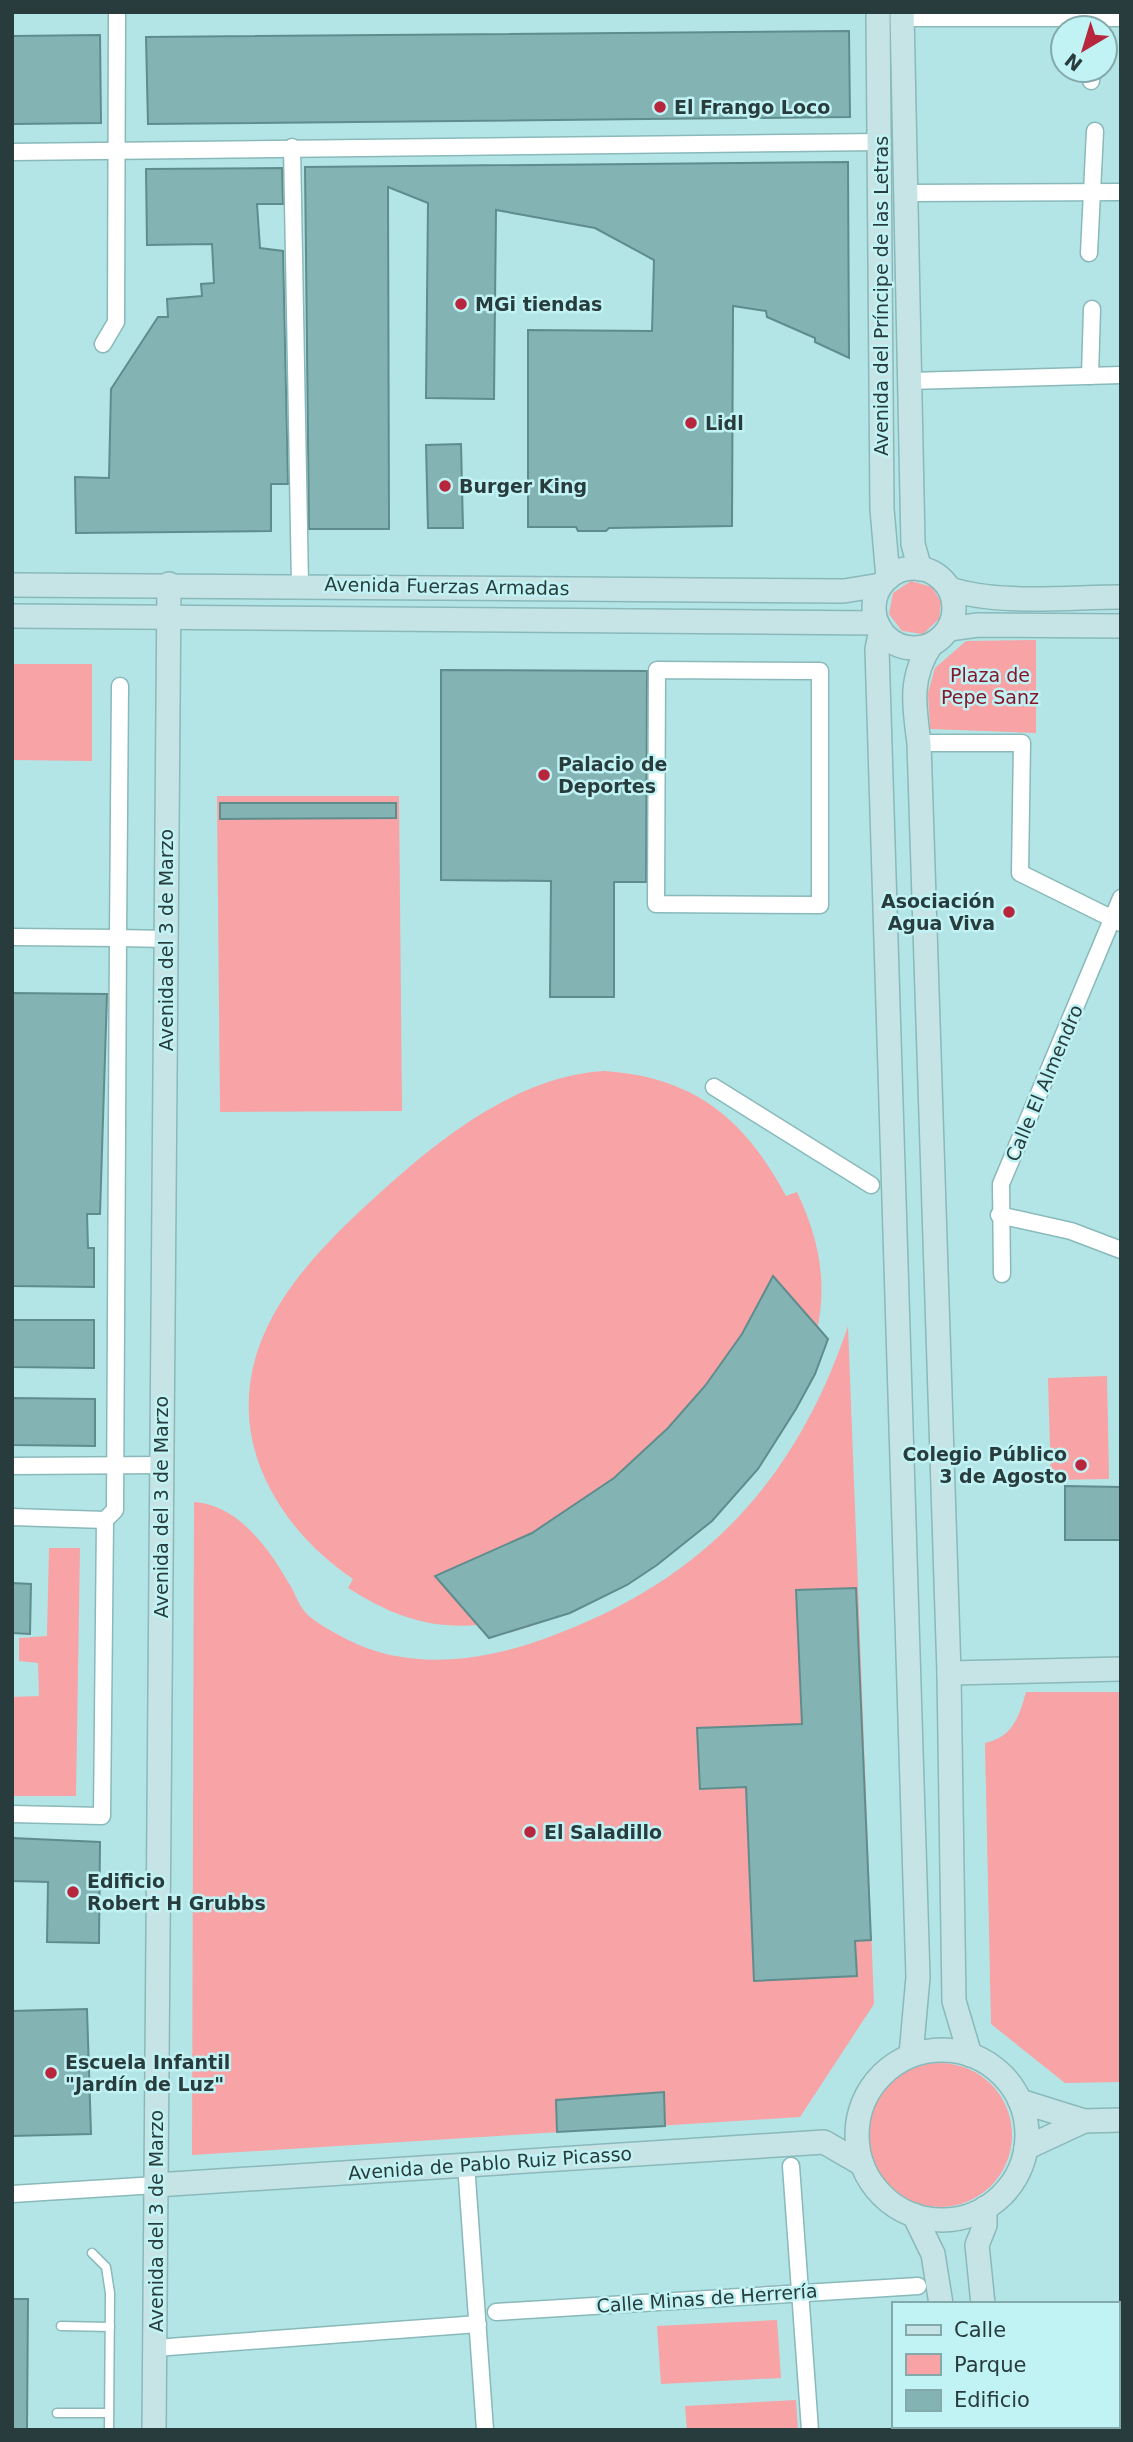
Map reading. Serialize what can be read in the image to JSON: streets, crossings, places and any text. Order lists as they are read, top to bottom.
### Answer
{
  "streets": {
    "street": [
      "Avenida del Príncipe de las Letras",
      "Avenida Fuerzas Armadas",
      "Avenida del 3 de Marzo",
      "Calle El Almendro",
      "Avenida de Pablo Ruiz Picasso",
      "Calle Minas de Herrería"
    ]
  },
  "crossings": [
    ["Avenida del Príncipe de las Letras", "Avenida Fuerzas Armadas"],
    ["Avenida Fuerzas Armadas", "Avenida del 3 de Marzo"],
    ["Avenida del 3 de Marzo", "Avenida de Pablo Ruiz Picasso"]
  ],
  "parks": ["Plaza de Pepe Sanz"],
  "places": [
    "El Frango Loco",
    "MGi tiendas",
    "Lidl",
    "Burger King",
    "Palacio de Deportes",
    "Asociación Agua Viva",
    "Colegio Público 3 de Agosto",
    "El Saladillo",
    "Edificio Robert H Grubbs",
    "Escuela Infantil \"Jardín de Luz\""
  ],
  "legend": ["Calle", "Parque", "Edificio"],
  "north": "bottom left"
}
